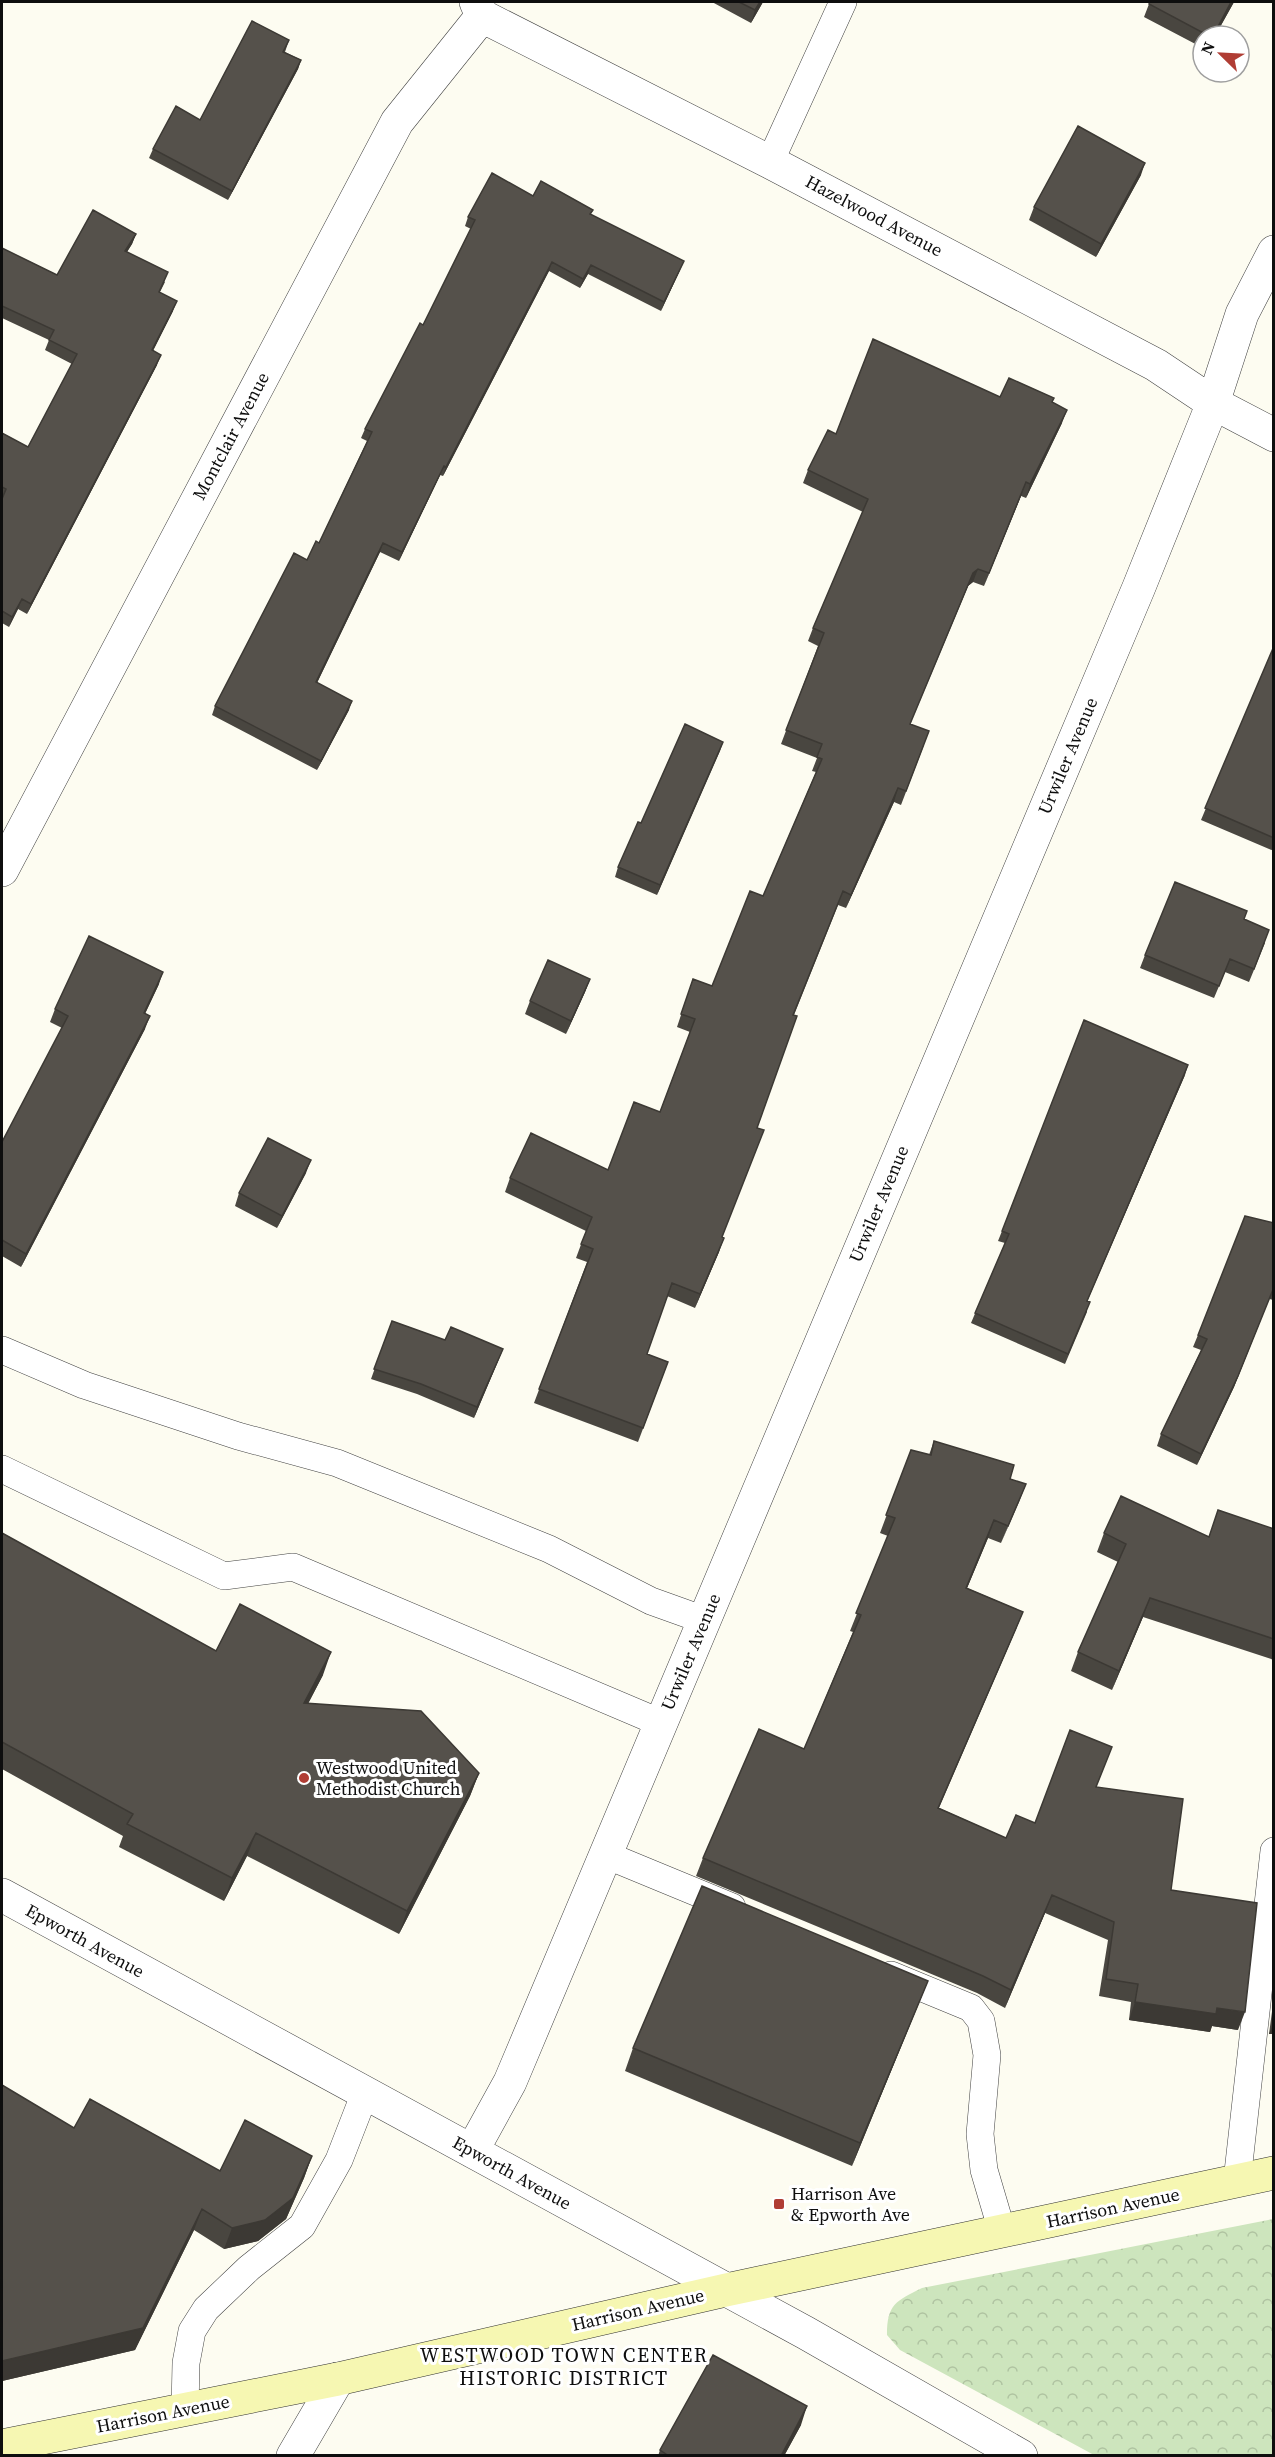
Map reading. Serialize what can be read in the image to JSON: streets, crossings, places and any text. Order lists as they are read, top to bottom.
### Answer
{
  "streets": {
    "main road": ["Harrison Avenue"],
    "street": [
      "Hazelwood Avenue",
      "Montclair Avenue",
      "Urwiler Avenue",
      "Epworth Avenue"
    ]
  },
  "crossings": [
    ["Hazelwood Avenue", "Montclair Avenue"],
    ["Hazelwood Avenue", "Urwiler Avenue"],
    ["Urwiler Avenue", "Epworth Avenue"],
    ["Epworth Avenue", "Harrison Avenue"]
  ],
  "districts": ["WESTWOOD TOWN CENTER HISTORIC DISTRICT"],
  "places": {
    "other": ["Westwood United Methodist Church"],
    "transit": ["Harrison Ave & Epworth Ave"]
  },
  "north": "top left"
}
